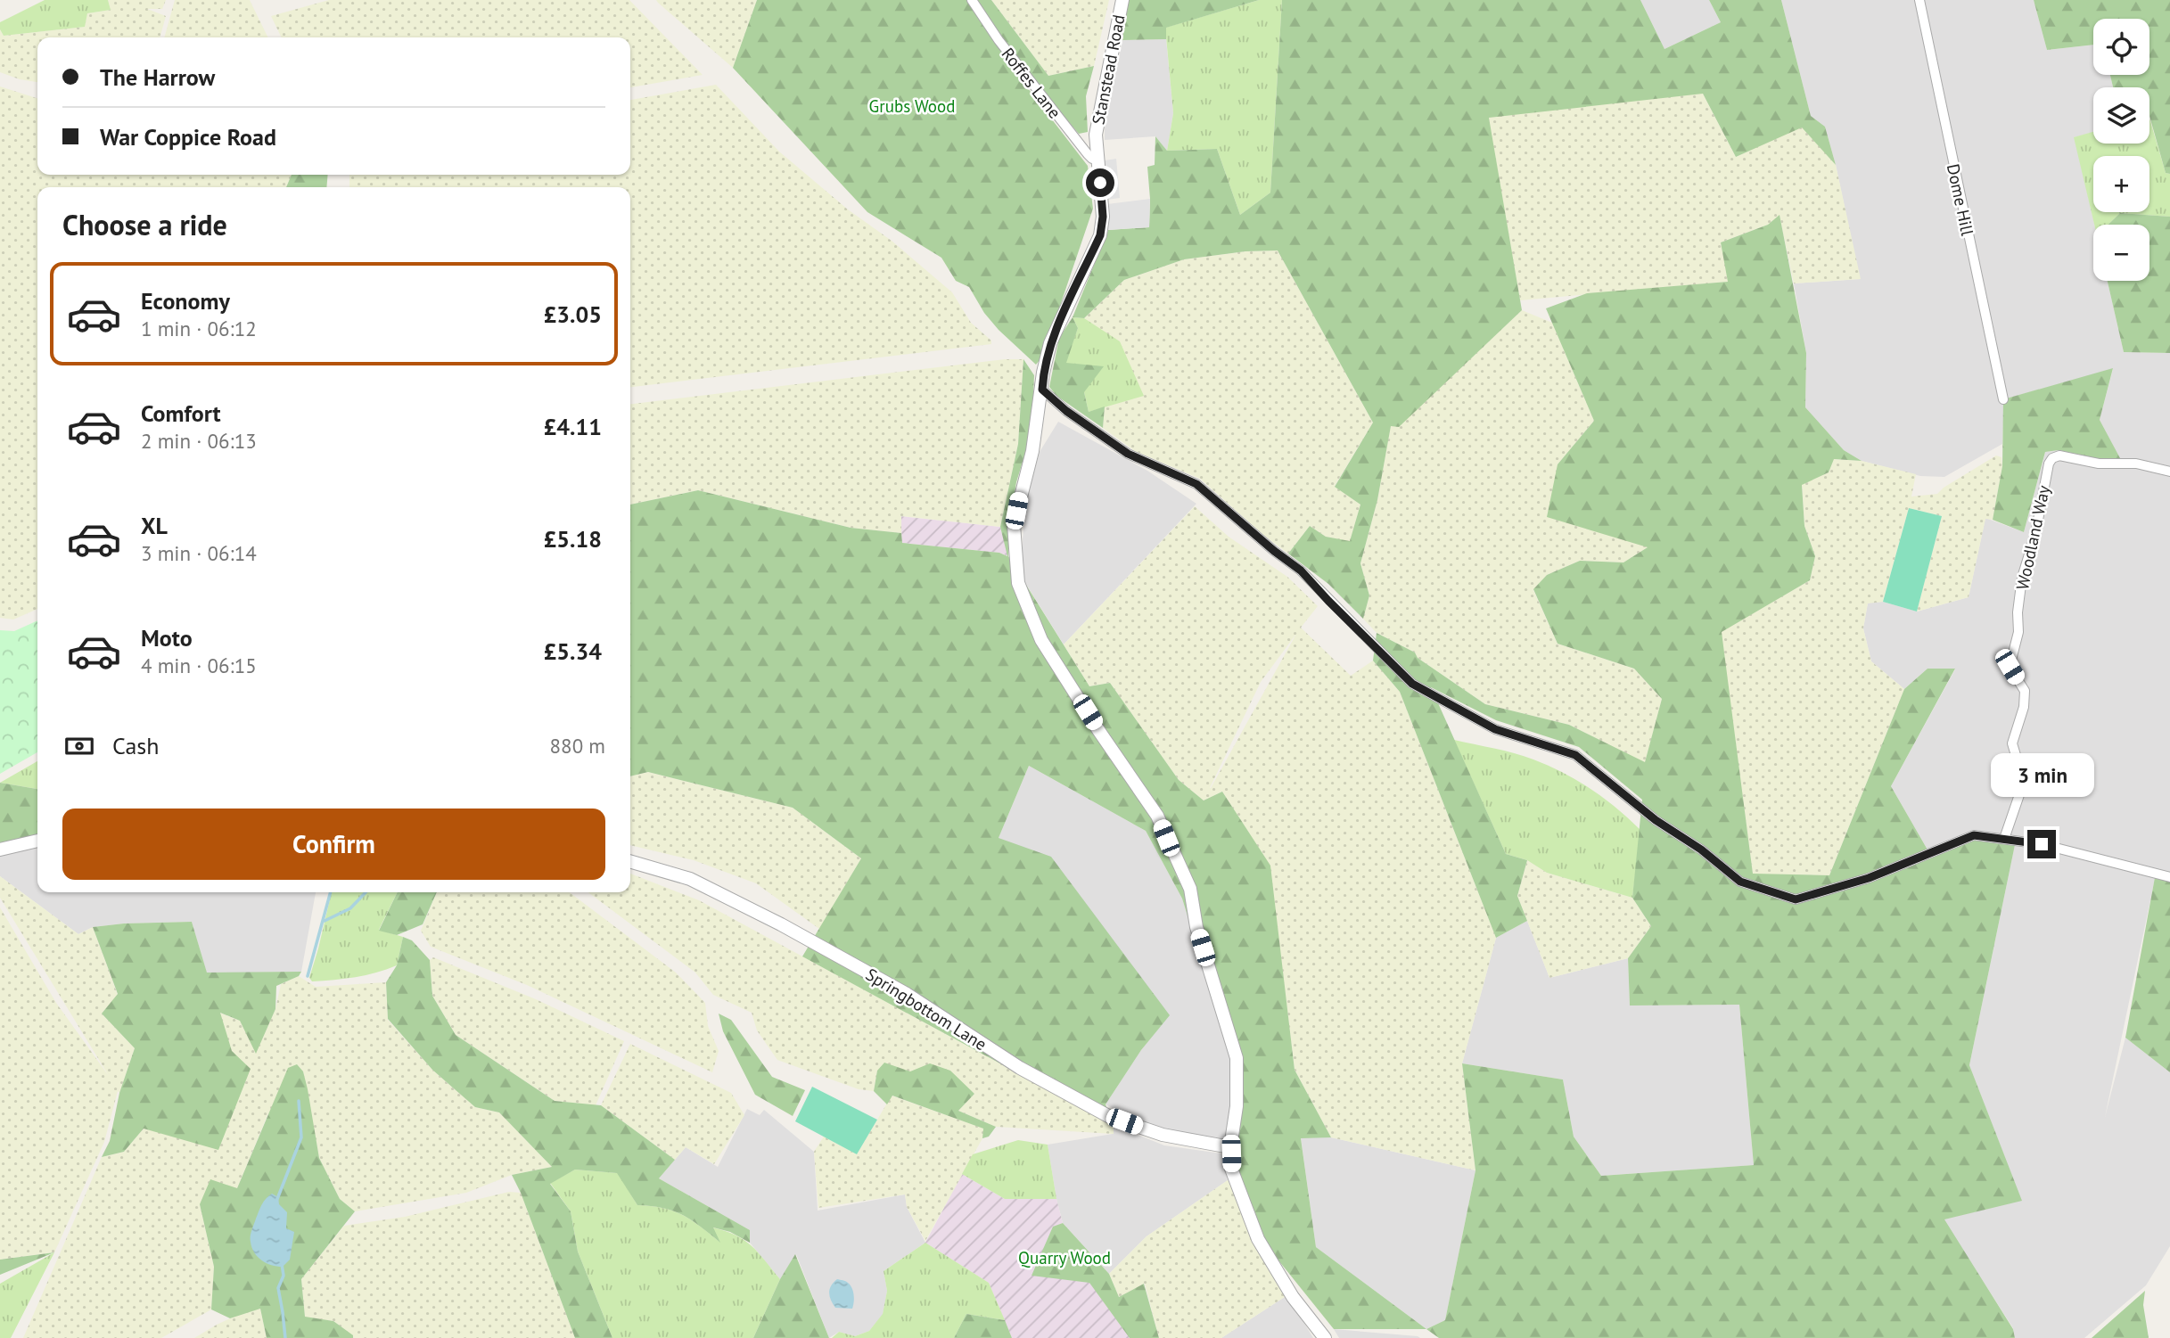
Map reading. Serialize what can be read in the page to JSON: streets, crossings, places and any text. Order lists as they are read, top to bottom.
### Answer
{
  "streets": {
    "street": [
      "Stanstead Road",
      "Roffes Lane",
      "Dome Hill",
      "Woodland Way",
      "Springbottom Lane"
    ]
  },
  "crossings": [
    ["Stanstead Road", "Roffes Lane"],
    ["Stanstead Road", "Springbottom Lane"]
  ],
  "parks": ["Grubs Wood", "Quarry Wood"],
  "page": {
    "map_buttons": ["+", "−"],
    "banner": ["The Harrow", "War Coppice Road"],
    "heading": "Choose a ride",
    "list": [
      {
        "name": "Economy",
        "note": "1 min · 06:12",
        "value": "£3.05"
      },
      {
        "name": "Comfort",
        "note": "2 min · 06:13",
        "value": "£4.11"
      },
      {
        "name": "XL",
        "note": "3 min · 06:14",
        "value": "£5.18"
      },
      {
        "name": "Moto",
        "note": "4 min · 06:15",
        "value": "£5.34"
      }
    ],
    "pay": ["Cash", "880 m"],
    "bubble": "3 min",
    "buttons": "Confirm"
  }
}
